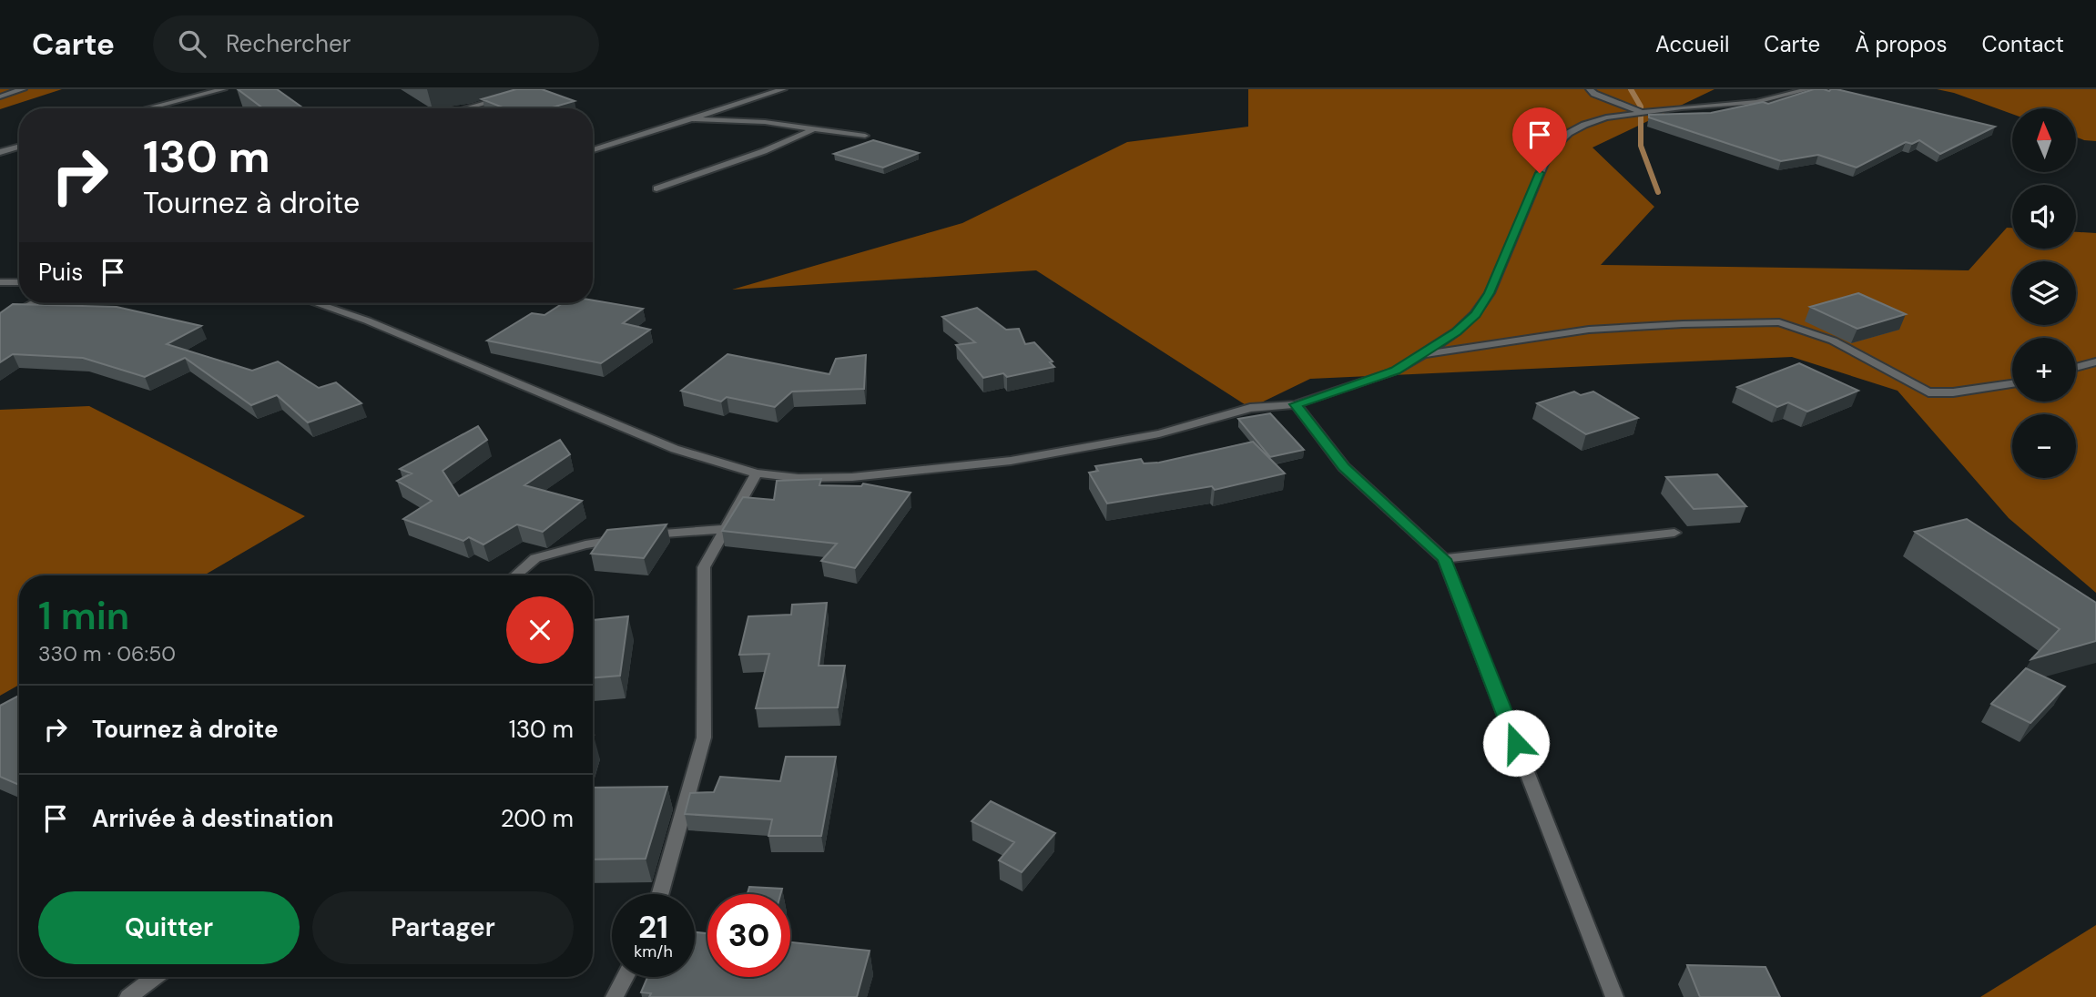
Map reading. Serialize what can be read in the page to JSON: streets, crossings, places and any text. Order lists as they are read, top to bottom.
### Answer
{
  "north": "top",
  "page": {
    "header": "Carte",
    "search": "Rechercher",
    "nav": [
      "Accueil",
      "Carte",
      "À propos",
      "Contact"
    ],
    "map_buttons": ["+", "−"],
    "turn": ["130 m", "Tournez à droite"],
    "then": "Puis",
    "heading": ["1 min", "330 m · 06:50"],
    "list": [
      {
        "name": "Tournez à droite",
        "value": "130 m"
      },
      {
        "name": "Arrivée à destination",
        "value": "200 m"
      }
    ],
    "buttons": ["Quitter", "Partager"],
    "speed": "21 km/h",
    "limit": "30"
  }
}
